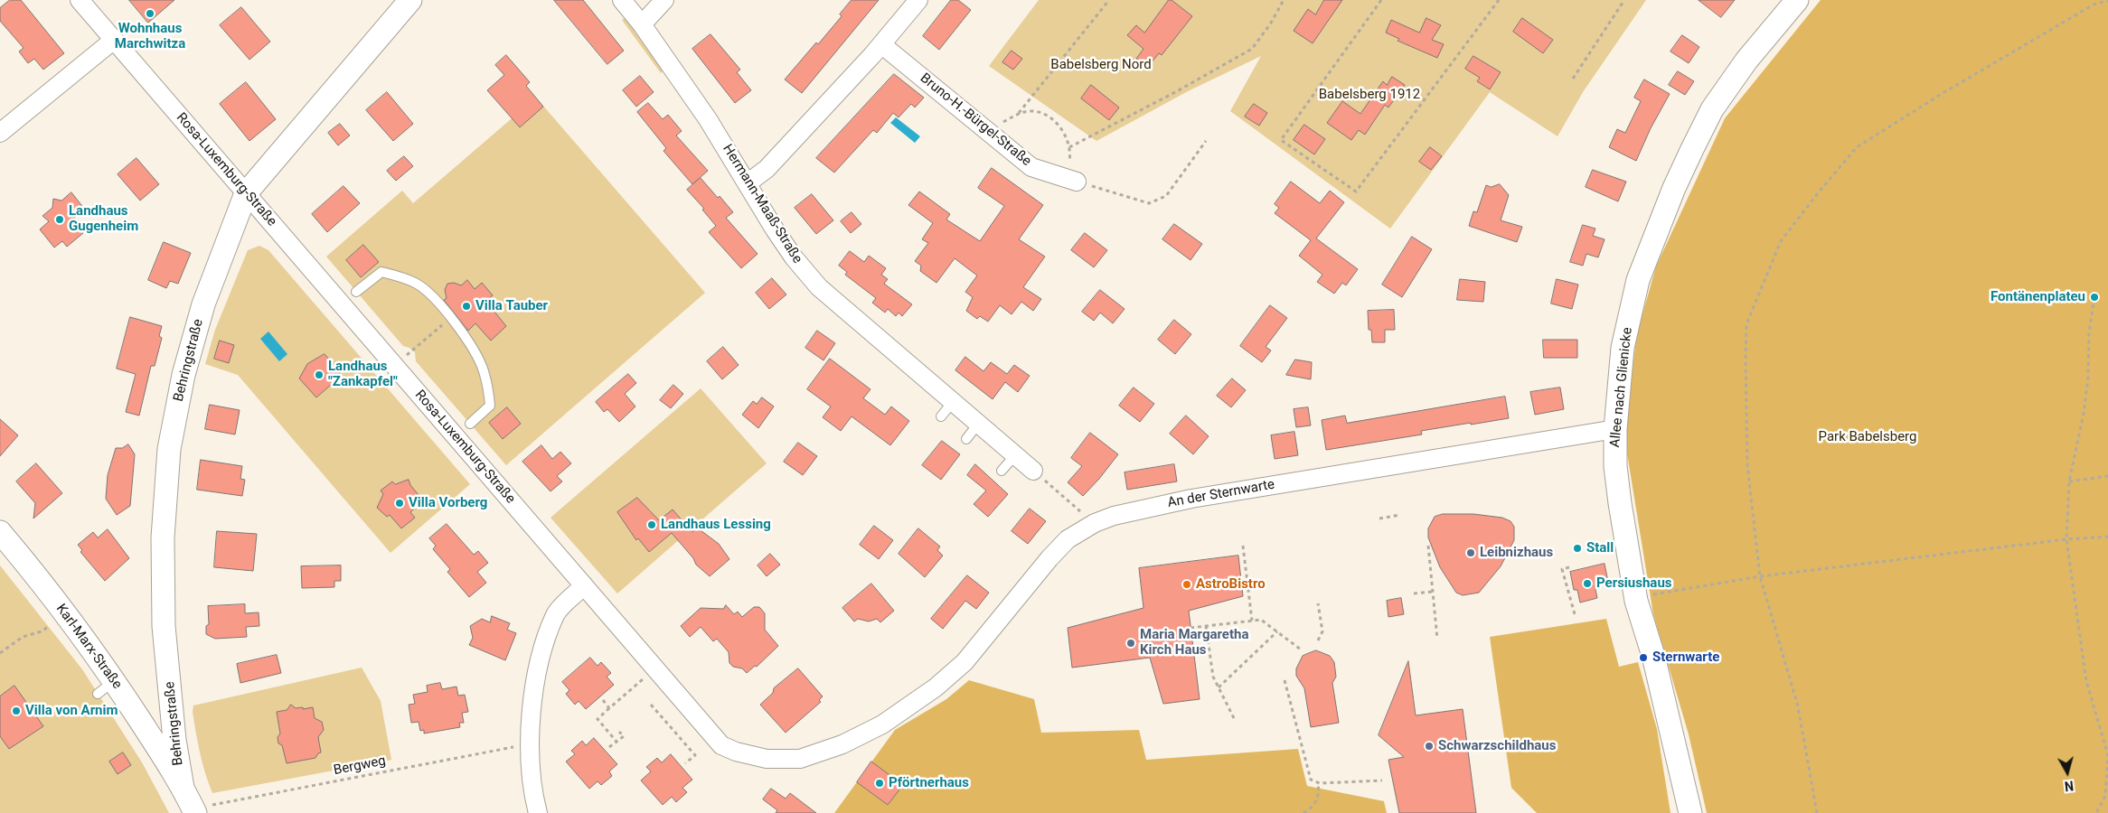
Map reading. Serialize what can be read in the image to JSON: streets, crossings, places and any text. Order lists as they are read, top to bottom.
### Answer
{
  "streets": {
    "street": [
      "Bruno-H.-Bürgel-Straße",
      "Rosa-Luxemburg-Straße",
      "Hermann-Maaß-Straße",
      "Behringstraße",
      "Allee nach Glienicke",
      "An der Sternwarte",
      "Karl-Marx-Straße"
    ],
    "path": ["Bergweg"]
  },
  "crossings": [
    ["Rosa-Luxemburg-Straße", "Behringstraße"],
    ["Rosa-Luxemburg-Straße", "An der Sternwarte"],
    ["Behringstraße", "Karl-Marx-Straße"],
    ["Allee nach Glienicke", "An der Sternwarte"],
    ["Karl-Marx-Straße", "Bergweg"]
  ],
  "parks": ["Babelsberg Nord", "Babelsberg 1912", "Park Babelsberg"],
  "places": [
    "Wohnhaus Marchwitza",
    "Landhaus Gugenheim",
    "Fontänenplateu",
    "Villa Tauber",
    "Landhaus \"Zankapfel\"",
    "Villa Vorberg",
    "Landhaus Lessing",
    "Stall",
    "Leibnizhaus",
    "Persiushaus",
    "AstroBistro",
    "Maria Margaretha Kirch Haus",
    "Sternwarte",
    "Villa von Arnim",
    "Schwarzschildhaus",
    "Pförtnerhaus"
  ],
  "north": "bottom"
}
